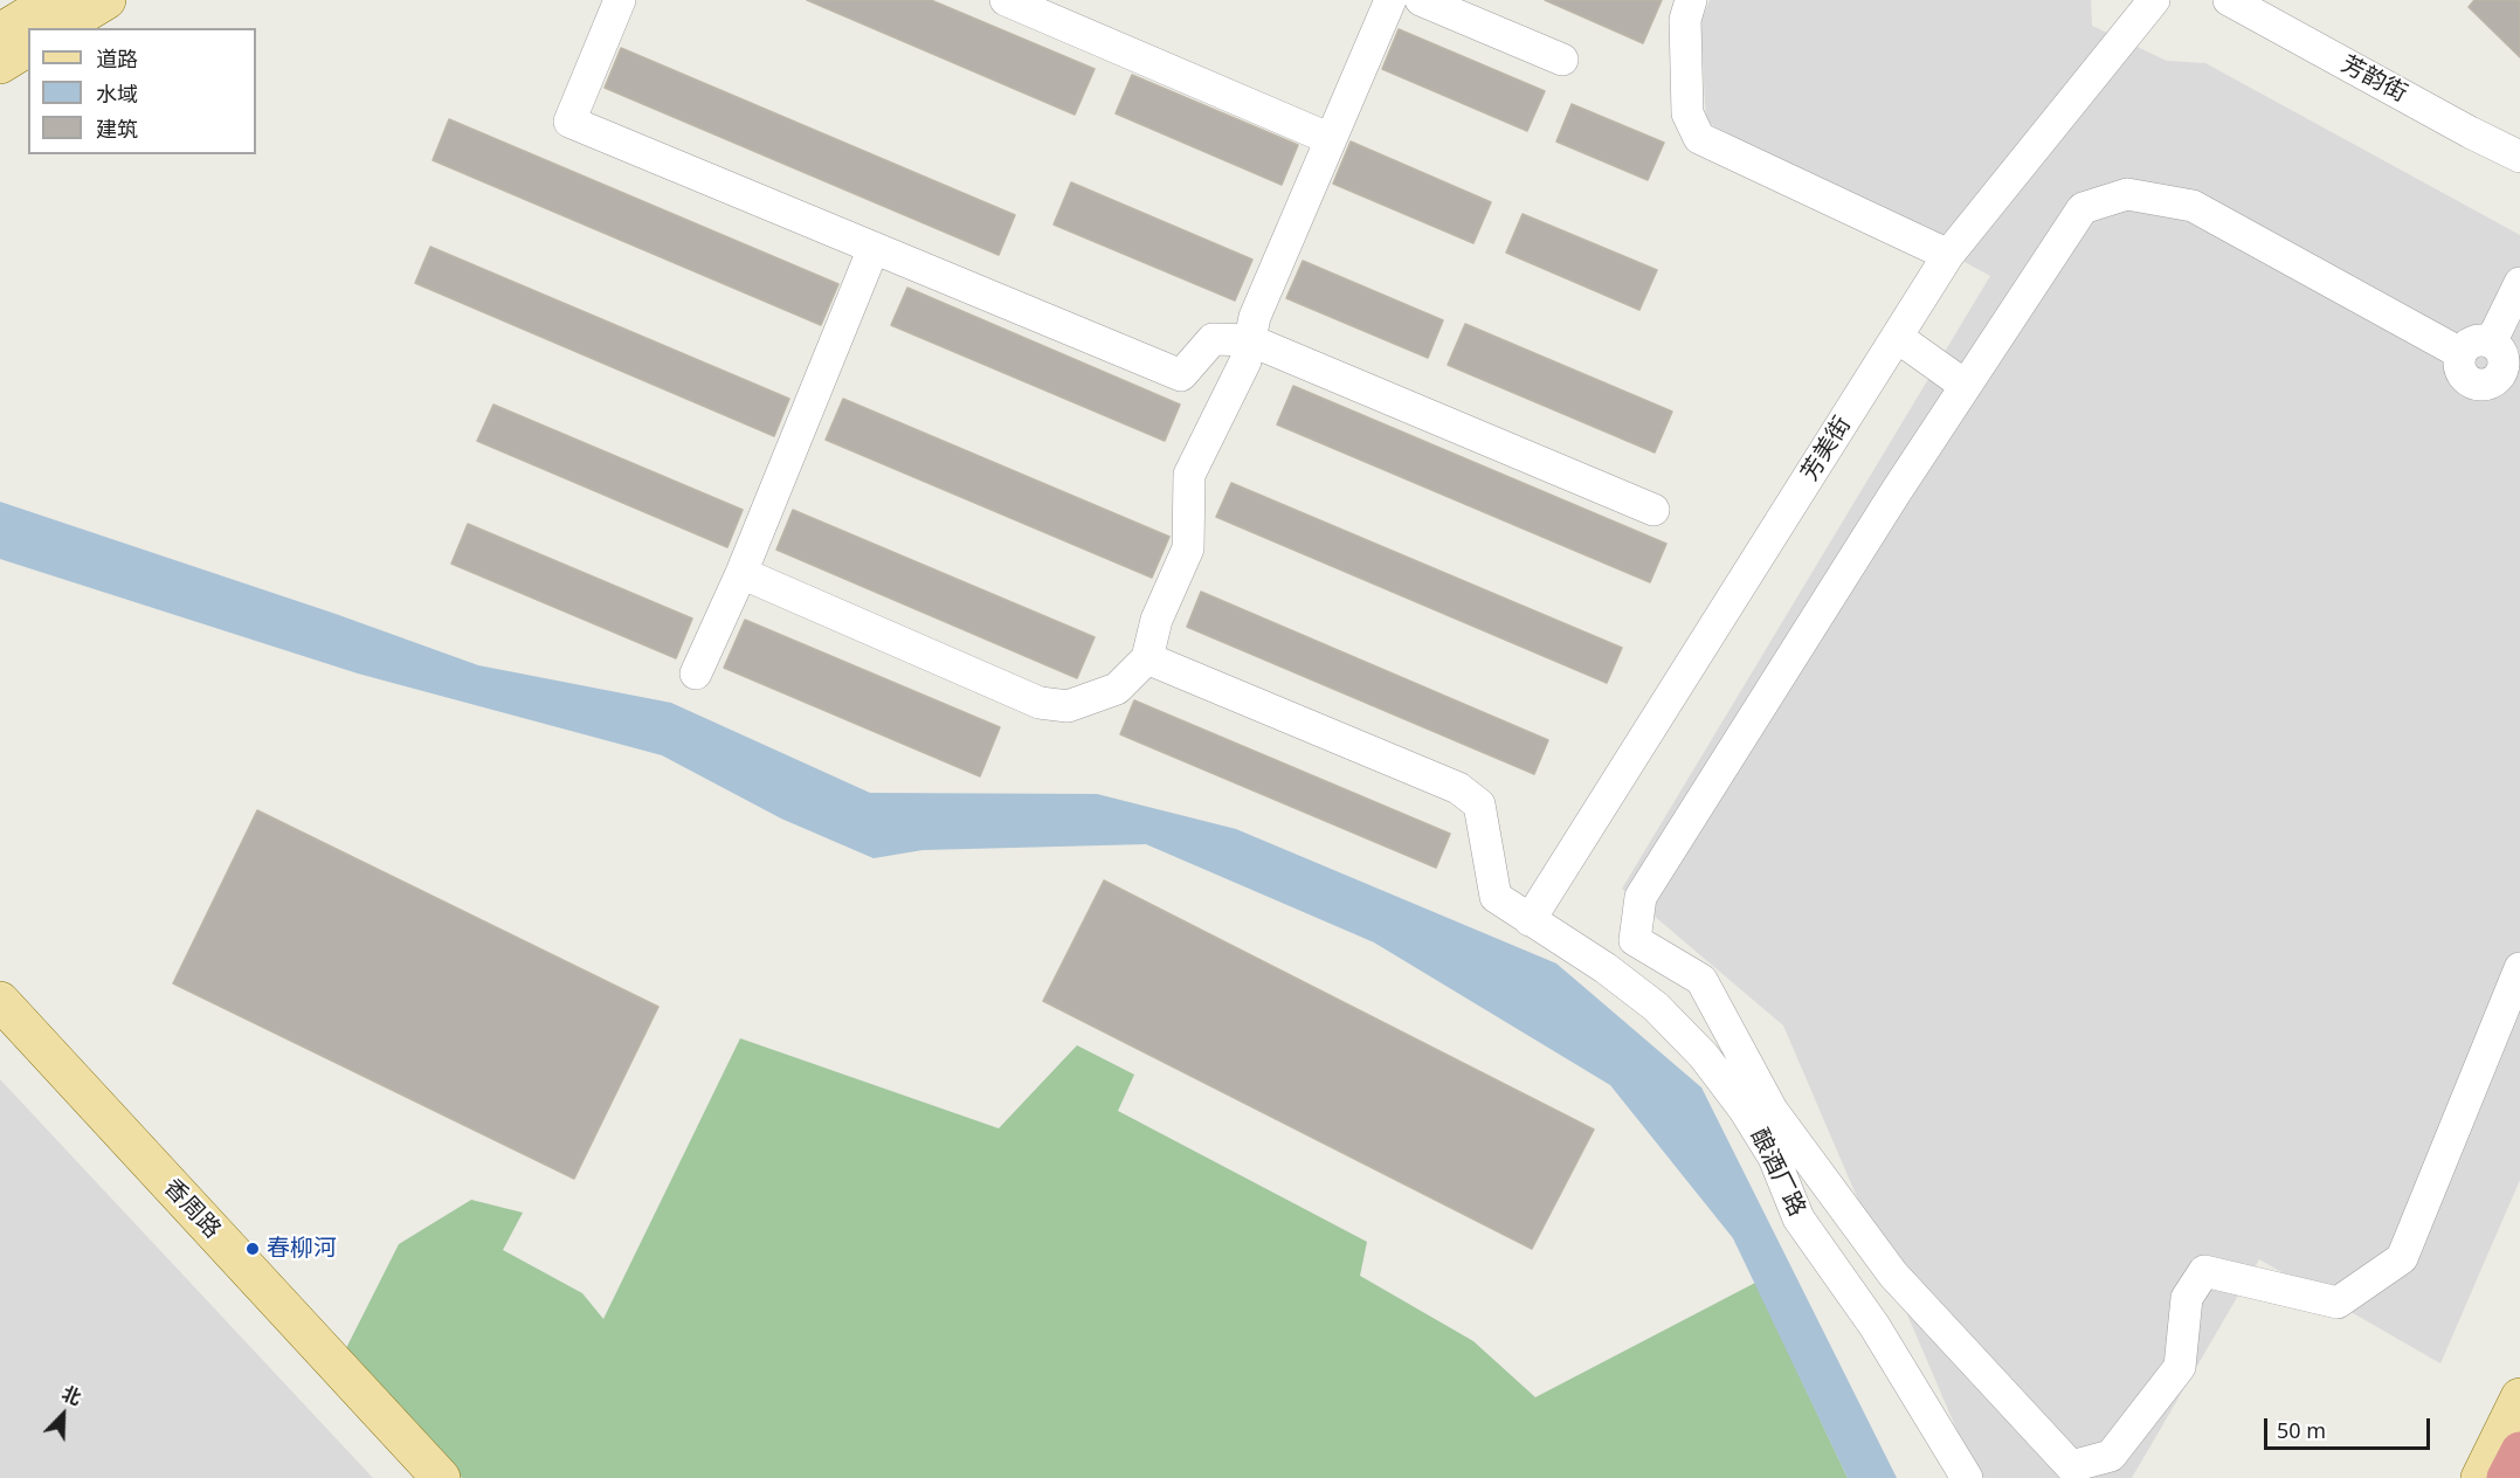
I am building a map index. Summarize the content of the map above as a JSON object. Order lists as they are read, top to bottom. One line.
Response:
{"streets":{"main road":["香周路"],"street":["芳韵街","芳美街","酿酒厂路"]},"crossings":[["芳美街","酿酒厂路"]],"places":["春柳河"],"legend":["道路","水域","建筑"],"scale_bar":"50 m","north":"top right"}
